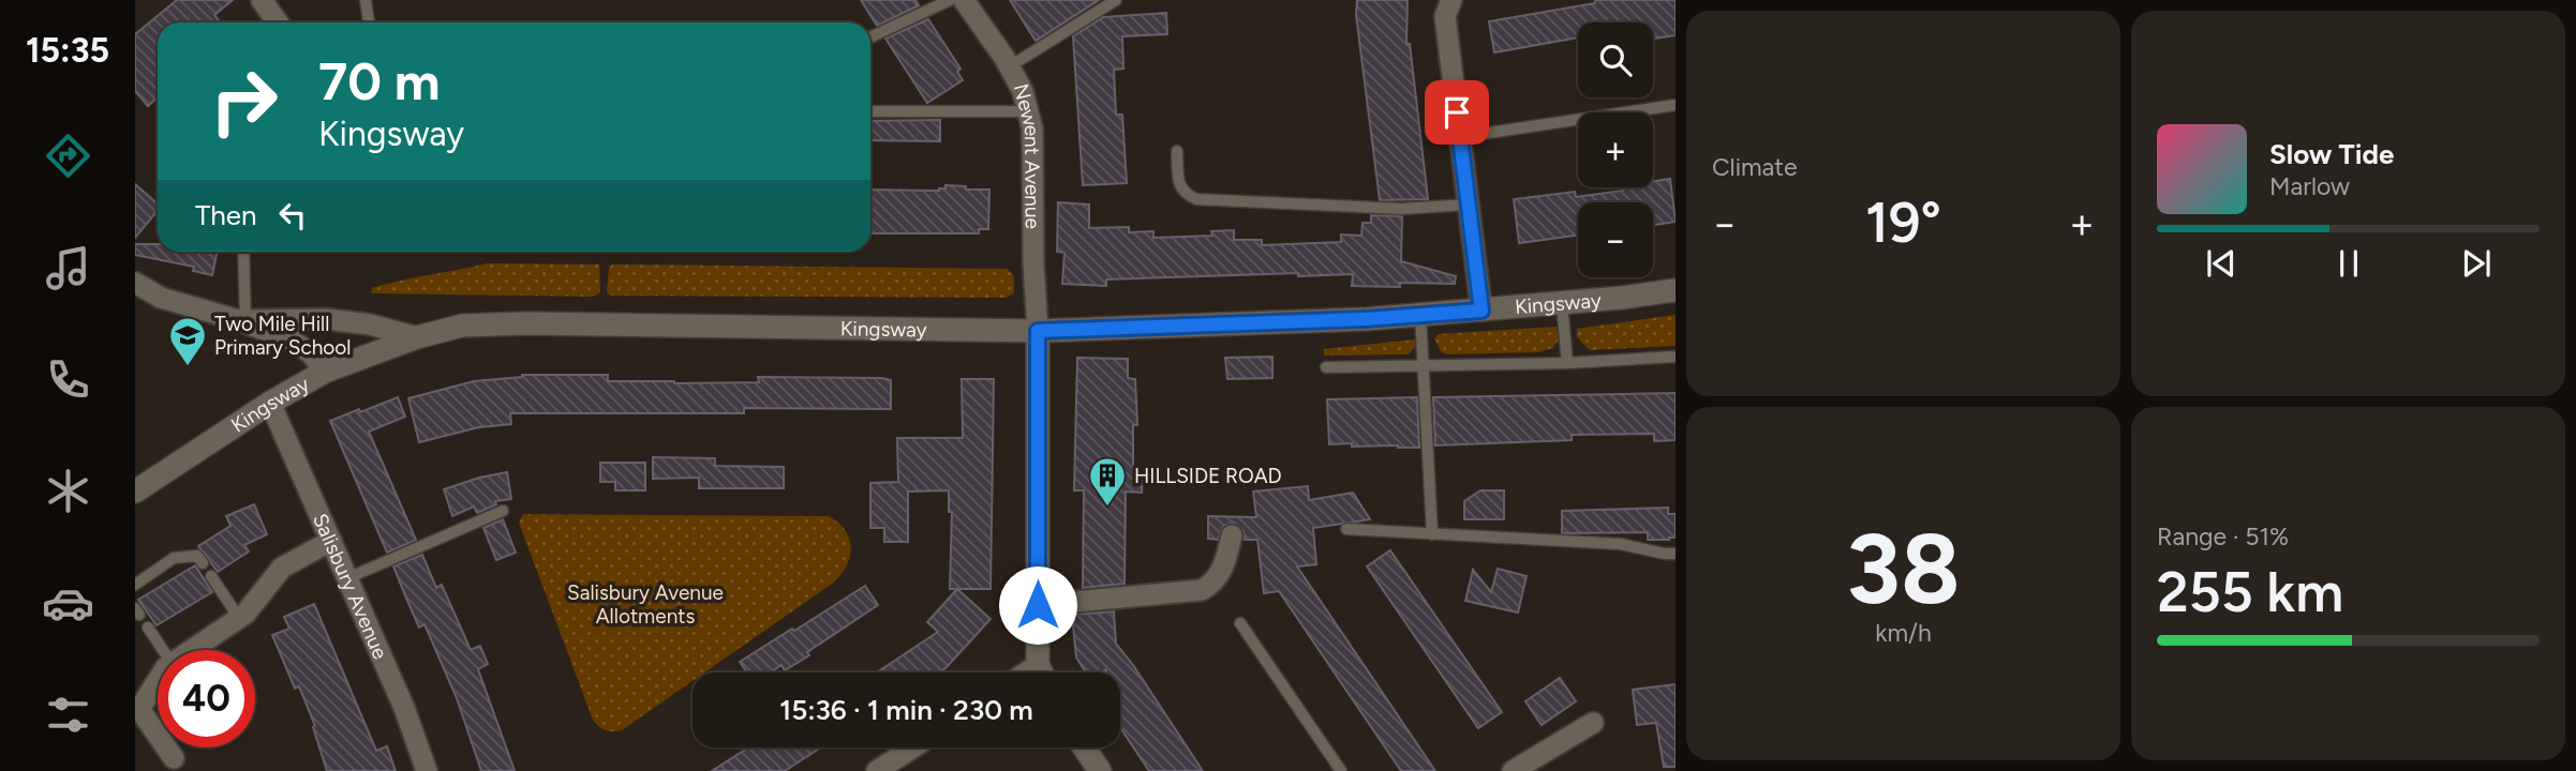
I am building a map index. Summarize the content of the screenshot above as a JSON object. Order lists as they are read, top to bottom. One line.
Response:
{"streets":{"street":["Newent Avenue","Kingsway","Salisbury Avenue"]},"crossings":[["Newent Avenue","Kingsway"],["Kingsway","Salisbury Avenue"]],"parks":["Salisbury Avenue Allotments"],"places":{"school or university":["Two Mile Hill Primary School"],"building":["HILLSIDE ROAD"]},"page":{"tabs":"15:35","tile":["Climate",["38","km/h"],["Range · 51%","255 km"]],"map_buttons":["+","−"],"turn":["70 m","Kingsway"],"song":["Slow Tide","Marlow"],"then":"Then","heat":["−","19°","+"],"limit":"40","trip":"15:36 · 1 min · 230 m"}}
